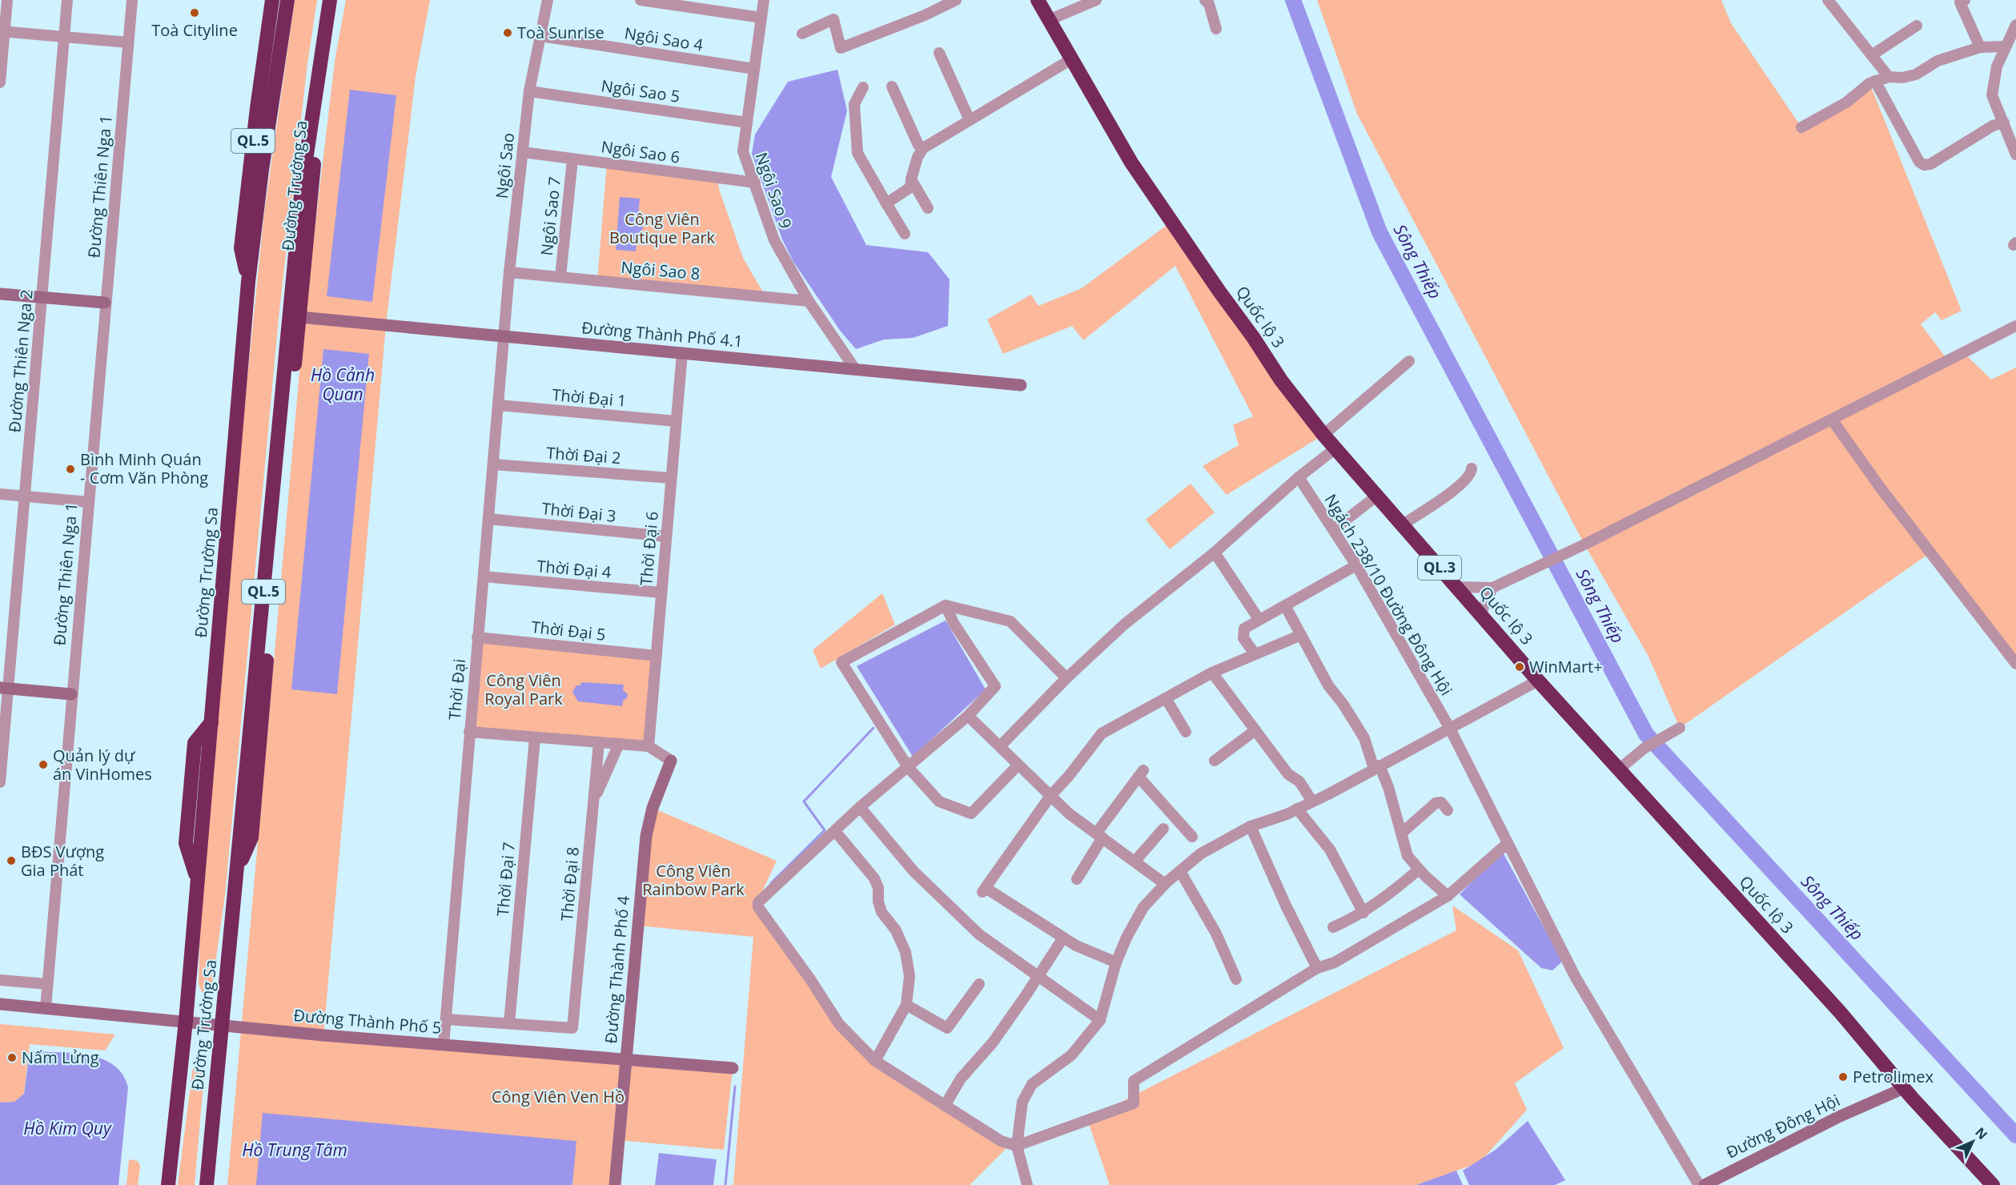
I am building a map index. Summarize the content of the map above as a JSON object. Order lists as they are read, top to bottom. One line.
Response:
{"streets":{"highway":["QL.5","Đường Trường Sa","Quốc lộ 3","QL.3"],"street":["Ngôi Sao 4","Ngôi Sao 5","Ngôi Sao 6","Ngôi Sao","Đường Thiên Nga 1","Ngôi Sao 9","Ngôi Sao 7","Ngôi Sao 8","Đường Thành Phố 4.1","Đường Thiên Nga 2","Thời Đại 1","Thời Đại 2","Thời Đại 3","Thời Đại 6","Thời Đại 4","Ngách 238/10 Đường Đông Hội","Thời Đại 5","Thời Đại","Thời Đại 7","Thời Đại 8","Đường Thành Phố 4","Đường Thành Phố 5","Đường Đông Hội"]},"crossings":[["Ngôi Sao 4","Ngôi Sao"],["Ngôi Sao 4","Ngôi Sao 9"],["Ngôi Sao 5","Ngôi Sao"],["Ngôi Sao 5","Ngôi Sao 9"],["Ngôi Sao 6","Ngôi Sao"],["Ngôi Sao 6","Ngôi Sao 9"],["Ngôi Sao 6","Ngôi Sao 7"],["Ngôi Sao","Ngôi Sao 8"],["Ngôi Sao","Đường Thành Phố 4.1"],["Ngôi Sao","Thời Đại"],["Đường Trường Sa","Đường Thành Phố 4.1"],["Đường Trường Sa","Đường Thành Phố 5"],["Đường Thiên Nga 1","Đường Thành Phố 5"],["Ngôi Sao 9","Ngôi Sao 8"],["Ngôi Sao 9","Đường Thành Phố 4.1"],["Ngôi Sao 7","Ngôi Sao 8"],["Quốc lộ 3","Đường Đông Hội"],["Đường Thành Phố 4.1","Thời Đại 6"],["Đường Thành Phố 4.1","Thời Đại"],["Thời Đại 1","Thời Đại 6"],["Thời Đại 1","Thời Đại"],["Thời Đại 2","Thời Đại 6"],["Thời Đại 2","Thời Đại"],["Thời Đại 3","Thời Đại 6"],["Thời Đại 3","Thời Đại"],["Thời Đại 6","Thời Đại 4"],["Thời Đại 6","Thời Đại 5"],["Thời Đại 4","Thời Đại"],["Thời Đại 5","Thời Đại"],["Thời Đại","Đường Thành Phố 5"],["Thời Đại 7","Thời Đại 8"],["Đường Thành Phố 4","Đường Thành Phố 5"]],"water":["Sông Thiếp","Hồ Cảnh Quan","Hồ Kim Quy","Hồ Trung Tâm"],"parks":["Công Viên Boutique Park","Công Viên Royal Park","Công Viên Rainbow Park","Công Viên Ven Hồ"],"places":["Toà Cityline","Toà Sunrise","Bình Minh Quán - Cơm Văn Phòng","WinMart+","Quản lý dự án VinHomes","BĐS Vượng Gia Phát","Nấm Lửng","Petrolimex"],"north":"top right"}
